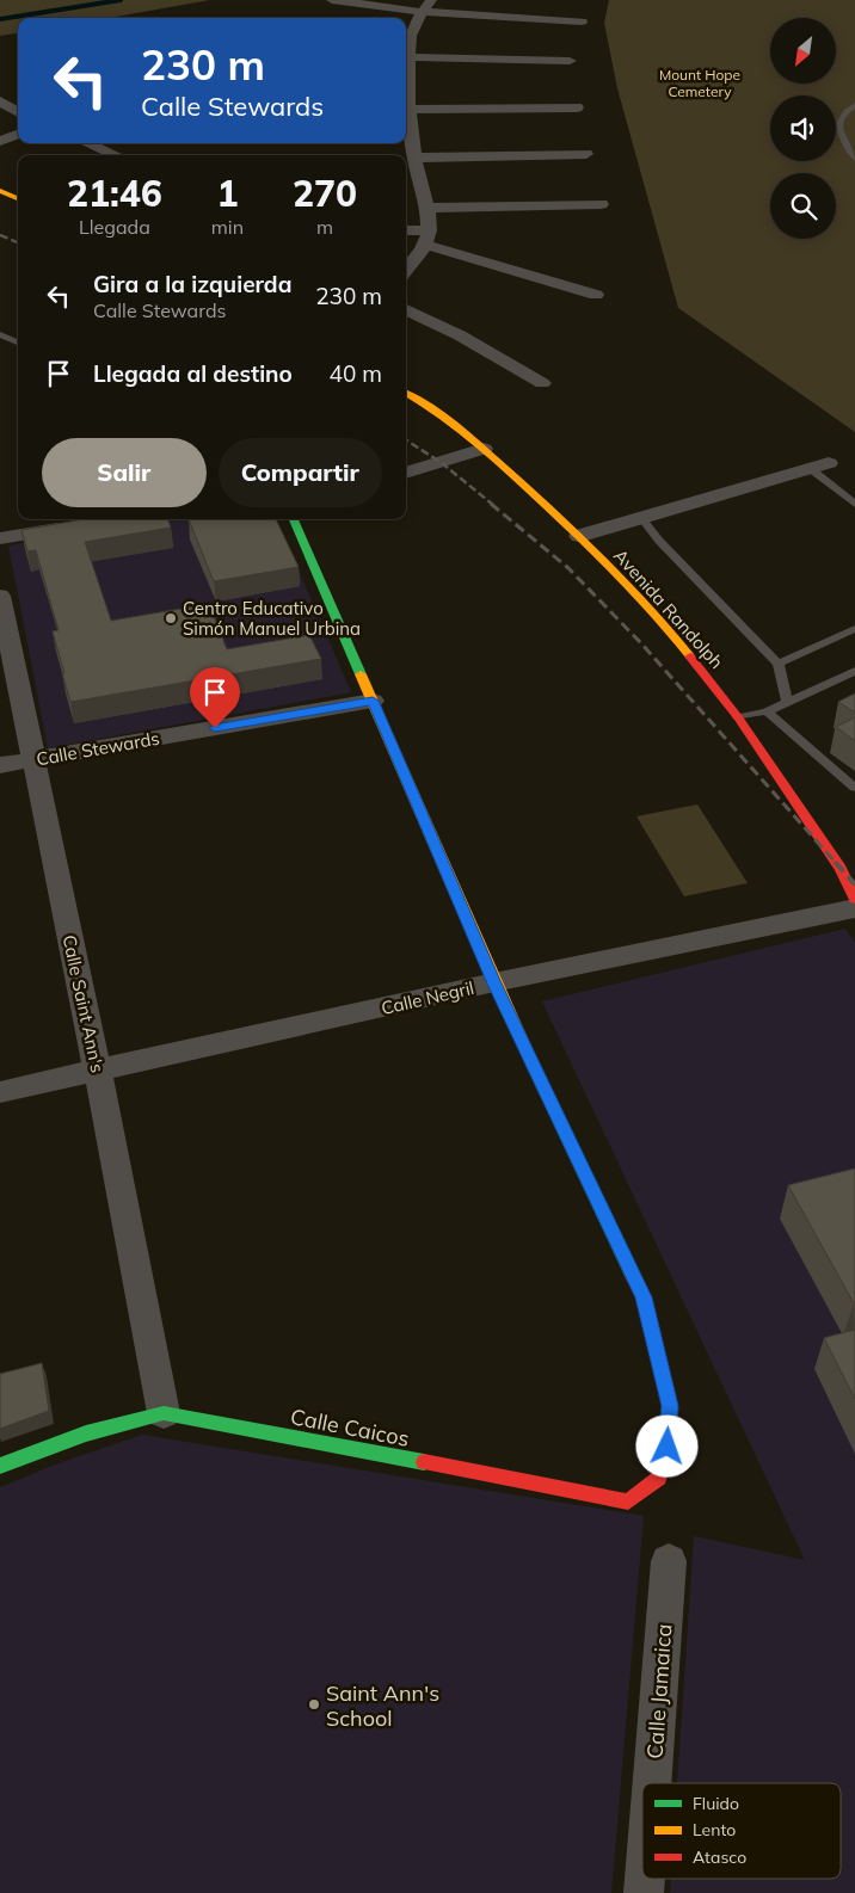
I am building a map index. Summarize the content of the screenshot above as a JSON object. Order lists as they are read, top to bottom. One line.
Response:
{"streets":{"street":["Avenida Randolph","Calle Stewards","Calle Negril","Calle Saint Ann's","Calle Caicos","Calle Jamaica"]},"crossings":[["Calle Stewards","Calle Saint Ann's"],["Calle Negril","Calle Saint Ann's"],["Calle Negril","Calle Caicos"],["Calle Saint Ann's","Calle Caicos"]],"parks":["Mount Hope Cemetery"],"places":["Centro Educativo Simón Manuel Urbina","Saint Ann's School"],"legend":["Fluido","Lento","Atasco"],"north":"bottom left","page":{"turn":["230 m","Calle Stewards"],"eta":["21:46","Llegada","1","min","270","m"],"list":[{"name":"Gira a la izquierda","note":"Calle Stewards","value":"230 m"},{"name":"Llegada al destino","value":"40 m"}],"buttons":["Salir","Compartir"]}}
